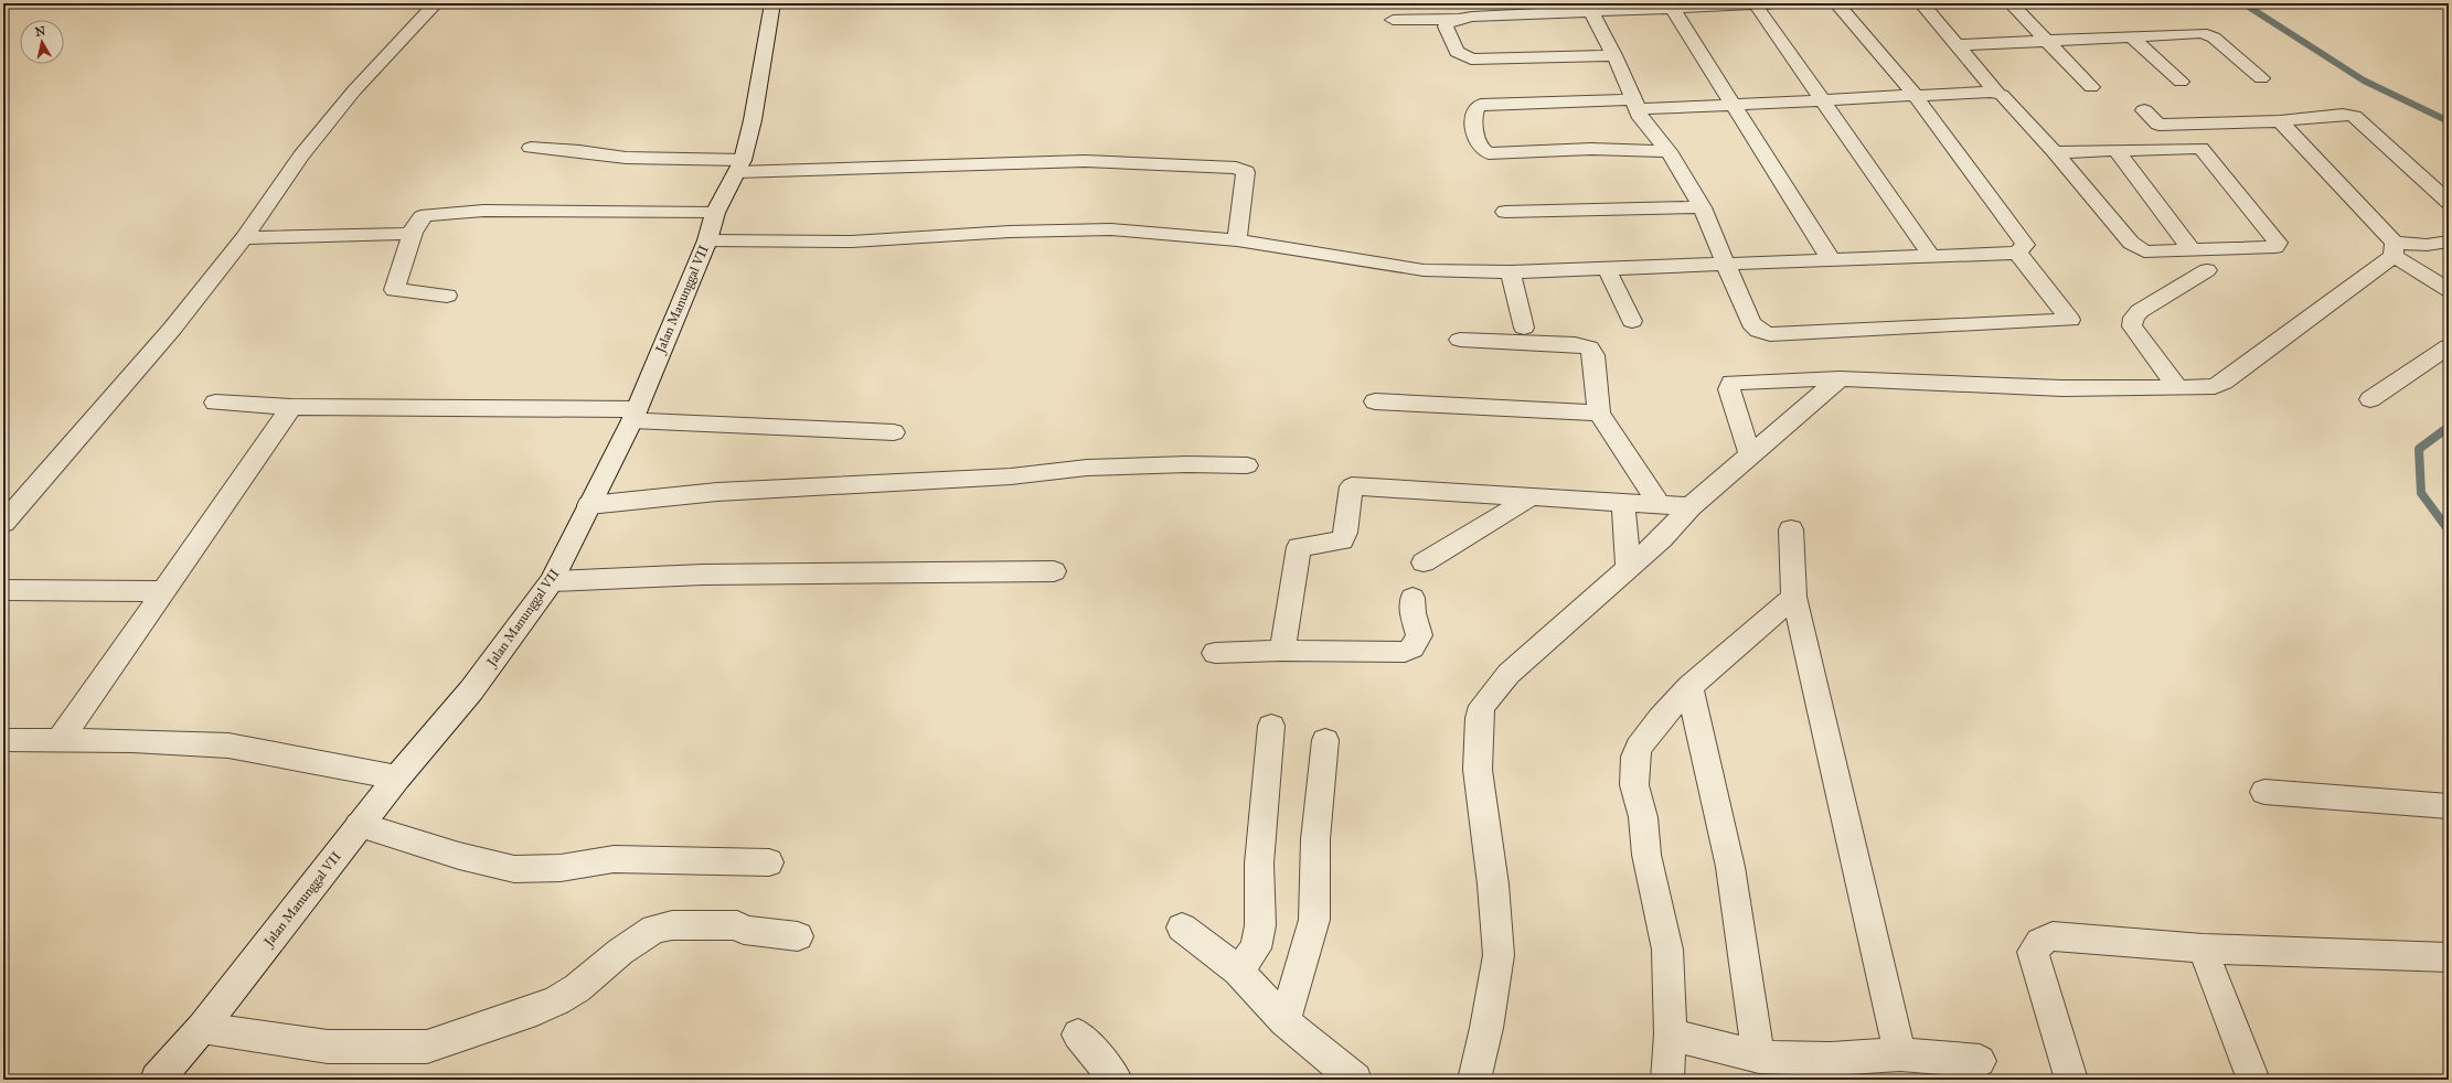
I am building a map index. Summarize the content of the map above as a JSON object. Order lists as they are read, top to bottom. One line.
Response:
{"streets":{"street":["Jalan Manunggal VII"]},"north":"top"}
